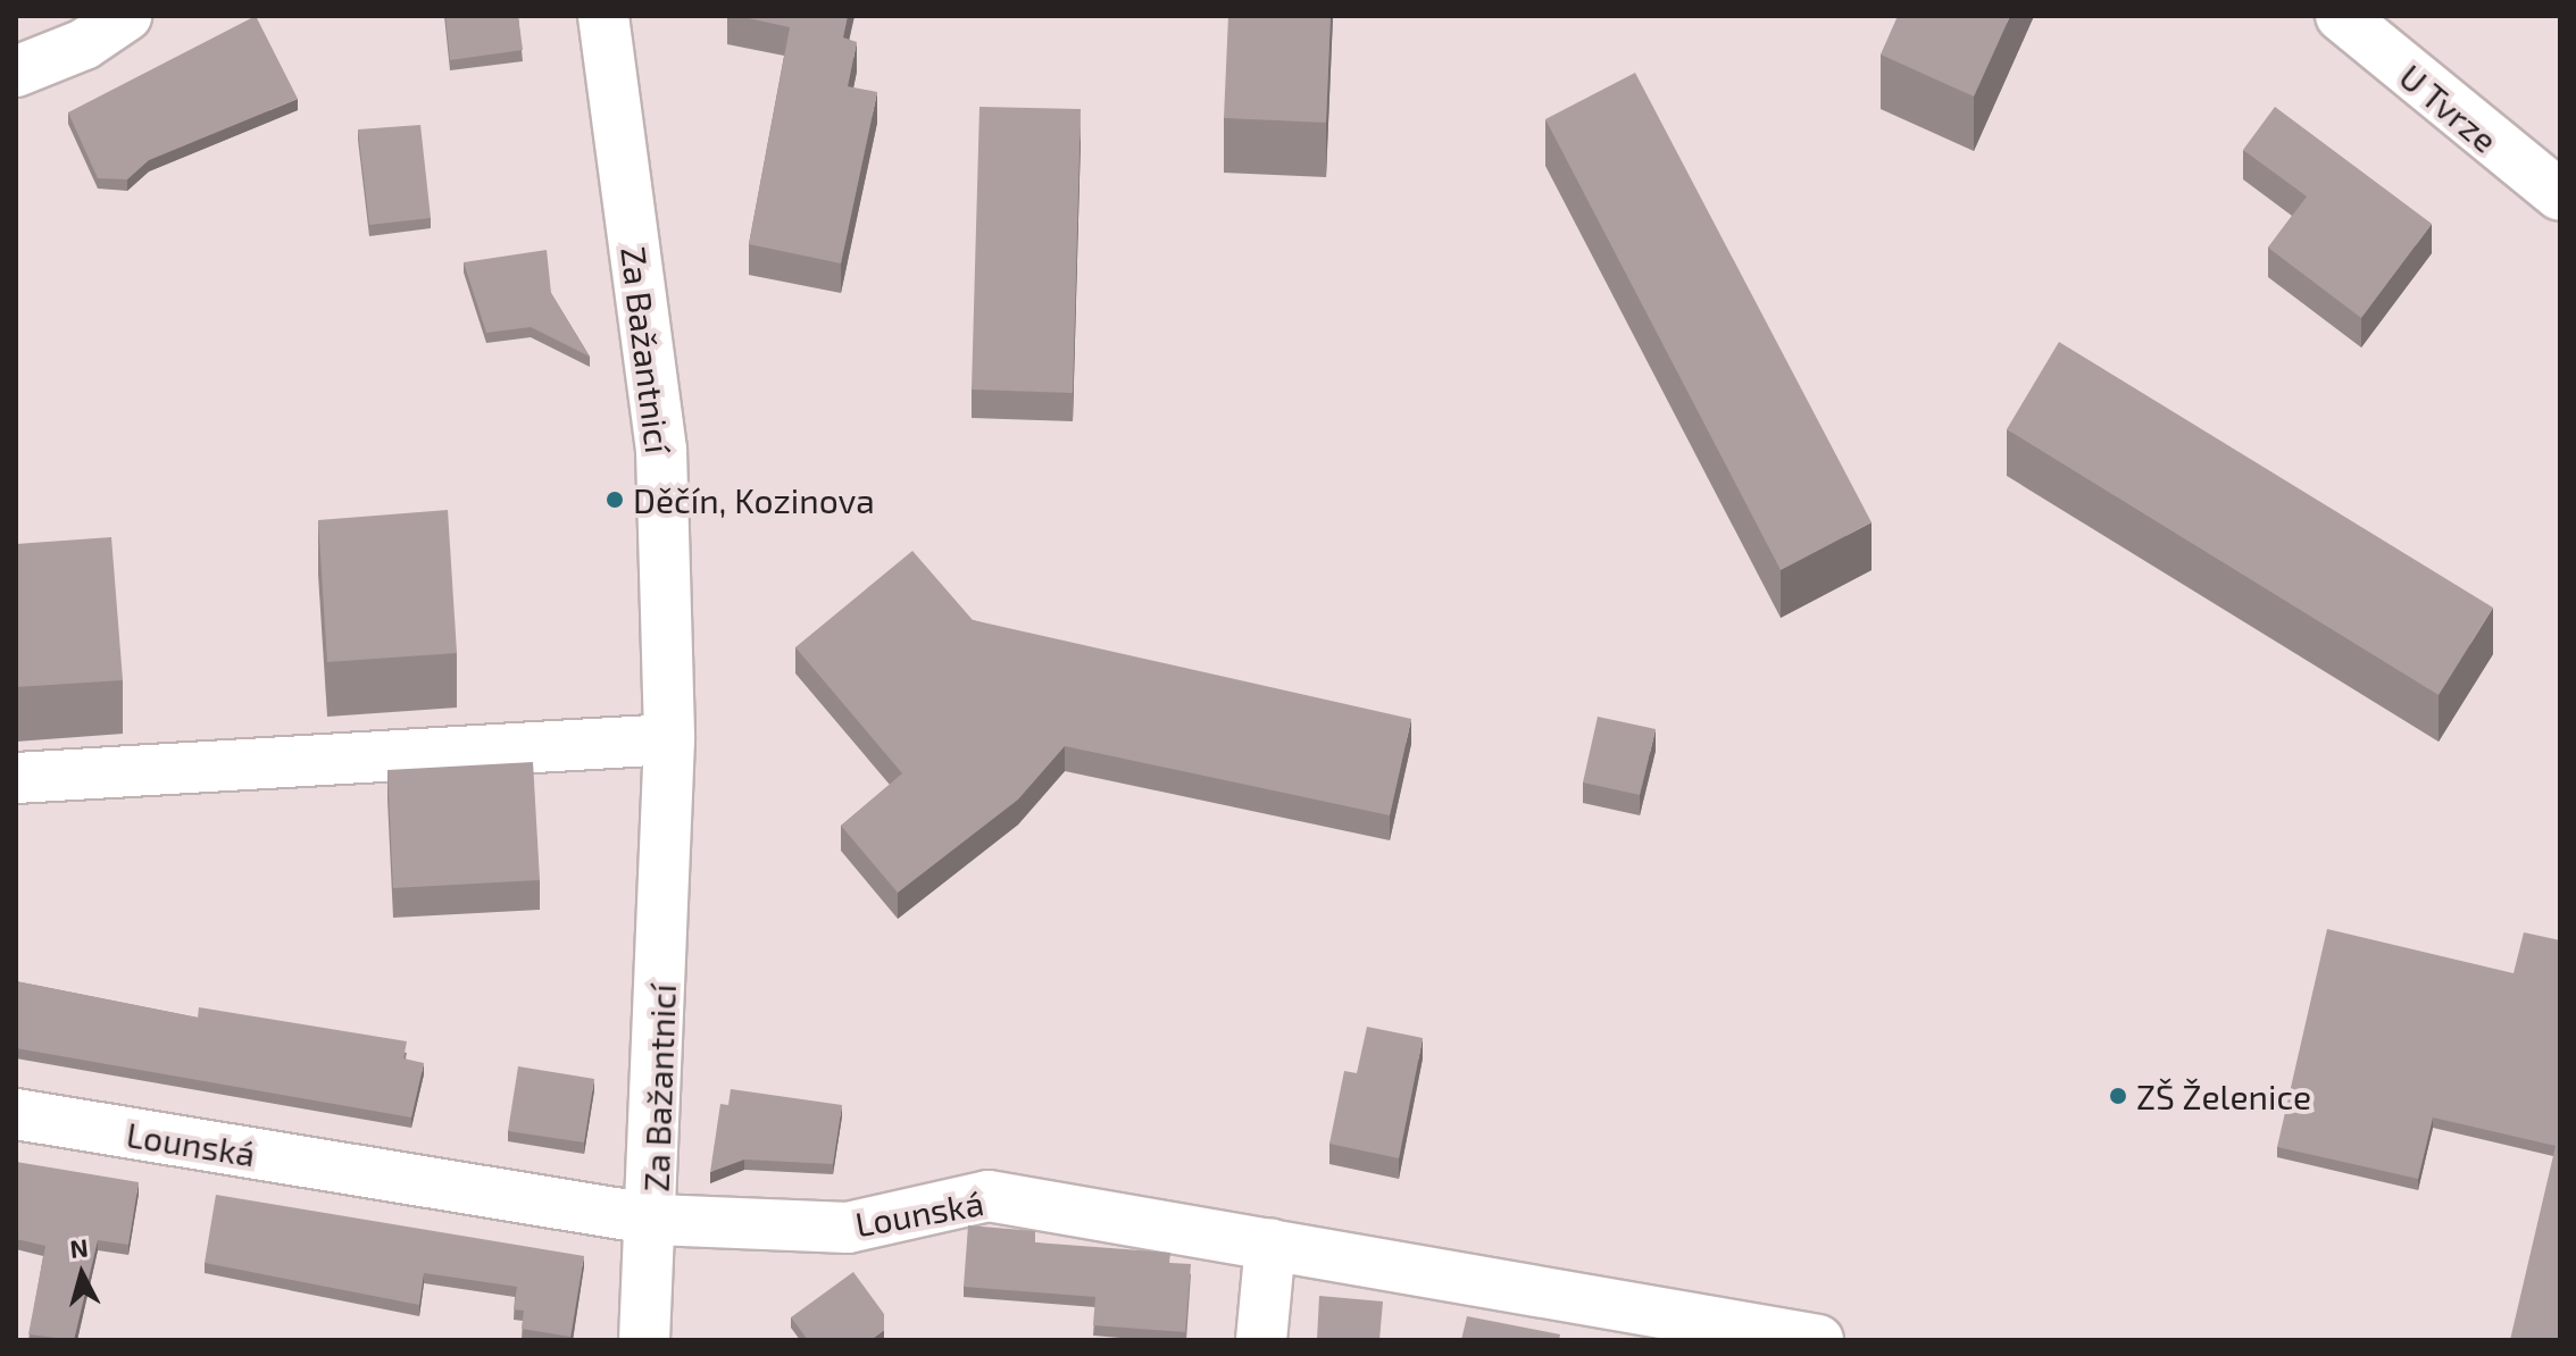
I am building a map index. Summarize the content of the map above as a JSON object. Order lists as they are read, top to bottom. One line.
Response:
{"streets":{"street":["U Tvrze","Za Bažantnicí","Lounská"]},"crossings":[["Za Bažantnicí","Lounská"]],"places":["Děčín, Kozinova","ZŠ Želenice"],"north":"top"}
